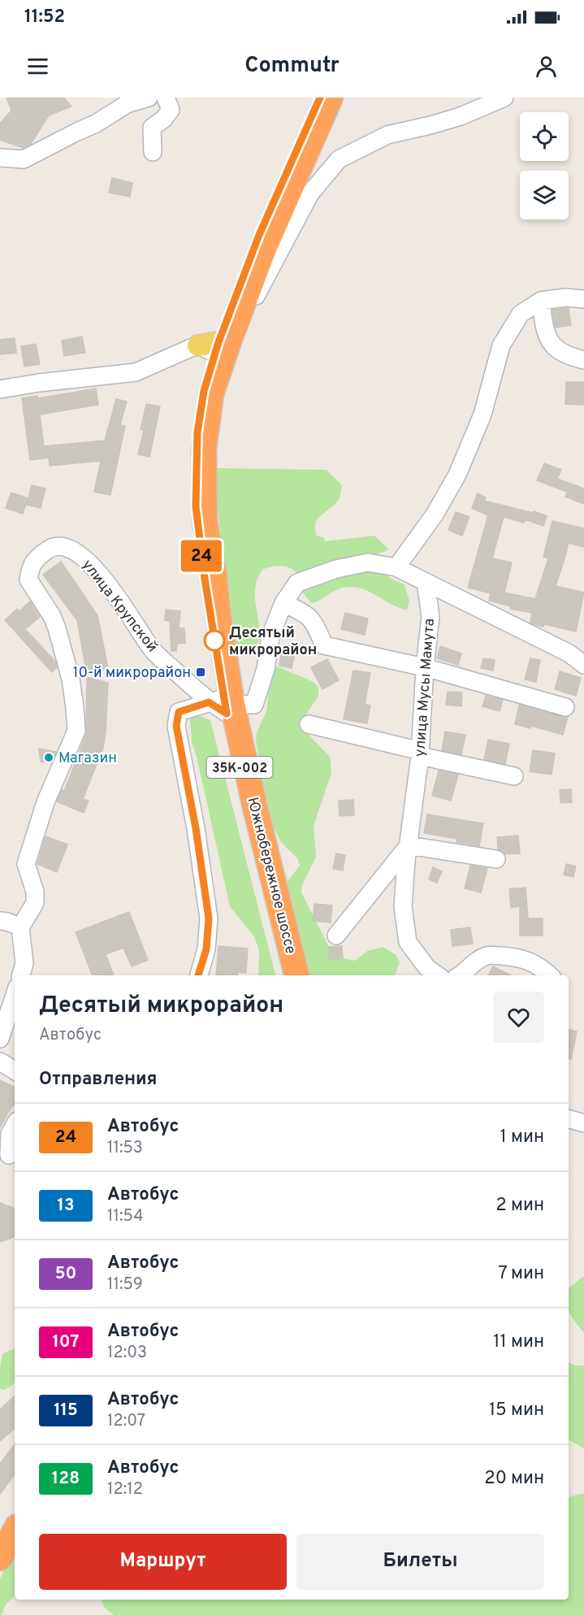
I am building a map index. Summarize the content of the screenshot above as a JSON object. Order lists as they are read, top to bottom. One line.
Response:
{"streets":{"highway":["35К-002","Южнобережное шоссе"],"street":["улица Крупской","улица Мусы Мамута"]},"crossings":[["улица Крупской","Южнобережное шоссе"]],"places":{"other":["Десятый микрорайон","Магазин"],"transit":["10-й микрорайон"]},"lines":["bus line 24"],"page":{"status":"11:52","header":"Commutr","on_map":"24","heading":[["Десятый микрорайон","Автобус"],"Отправления"],"list":[{"mark":"24","name":"Автобус","note":"11:53","value":"1 мин"},{"mark":"13","name":"Автобус","note":"11:54","value":"2 мин"},{"mark":"50","name":"Автобус","note":"11:59","value":"7 мин"},{"mark":"107","name":"Автобус","note":"12:03","value":"11 мин"},{"mark":"115","name":"Автобус","note":"12:07","value":"15 мин"},{"mark":"128","name":"Автобус","note":"12:12","value":"20 мин"}],"buttons":["Маршрут","Билеты"]}}
